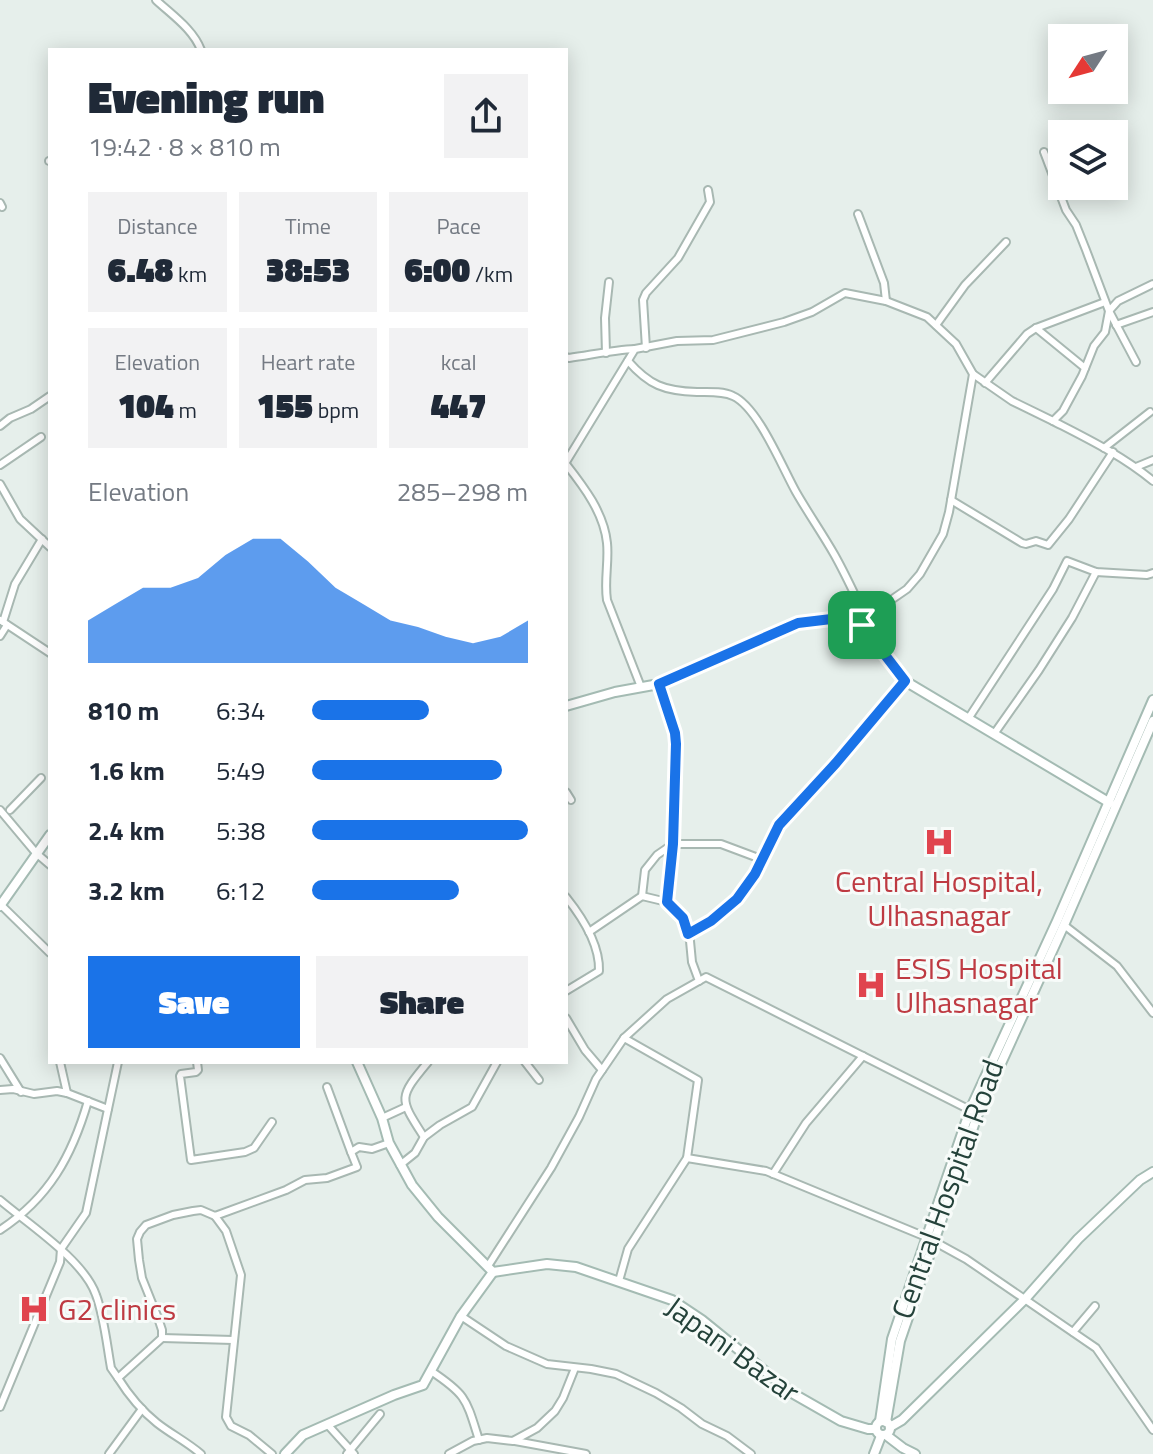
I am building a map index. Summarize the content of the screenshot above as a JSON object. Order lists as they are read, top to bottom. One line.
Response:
{"streets":{"street":["Central Hospital Road","Japani Bazar"]},"crossings":[["Central Hospital Road","Japani Bazar"]],"places":{"hospital":["Central Hospital, Ulhasnagar","ESIS Hospital Ulhasnagar","G2 clinics"]},"north":"bottom left","page":{"heading":["Evening run","19:42 · 8 × 810 m"],"stats":[["Distance","6.48 km"],["Time","38:53"],["Pace","6:00 /km"],["Elevation","104 m"],["Heart rate","155 bpm"],["kcal","447"]],"chart":["Elevation","285–298 m"],"list":[{"name":"810 m","note":"6:34"},{"name":"1.6 km","note":"5:49"},{"name":"2.4 km","note":"5:38"},{"name":"3.2 km","note":"6:12"}],"buttons":["Save","Share"]}}
